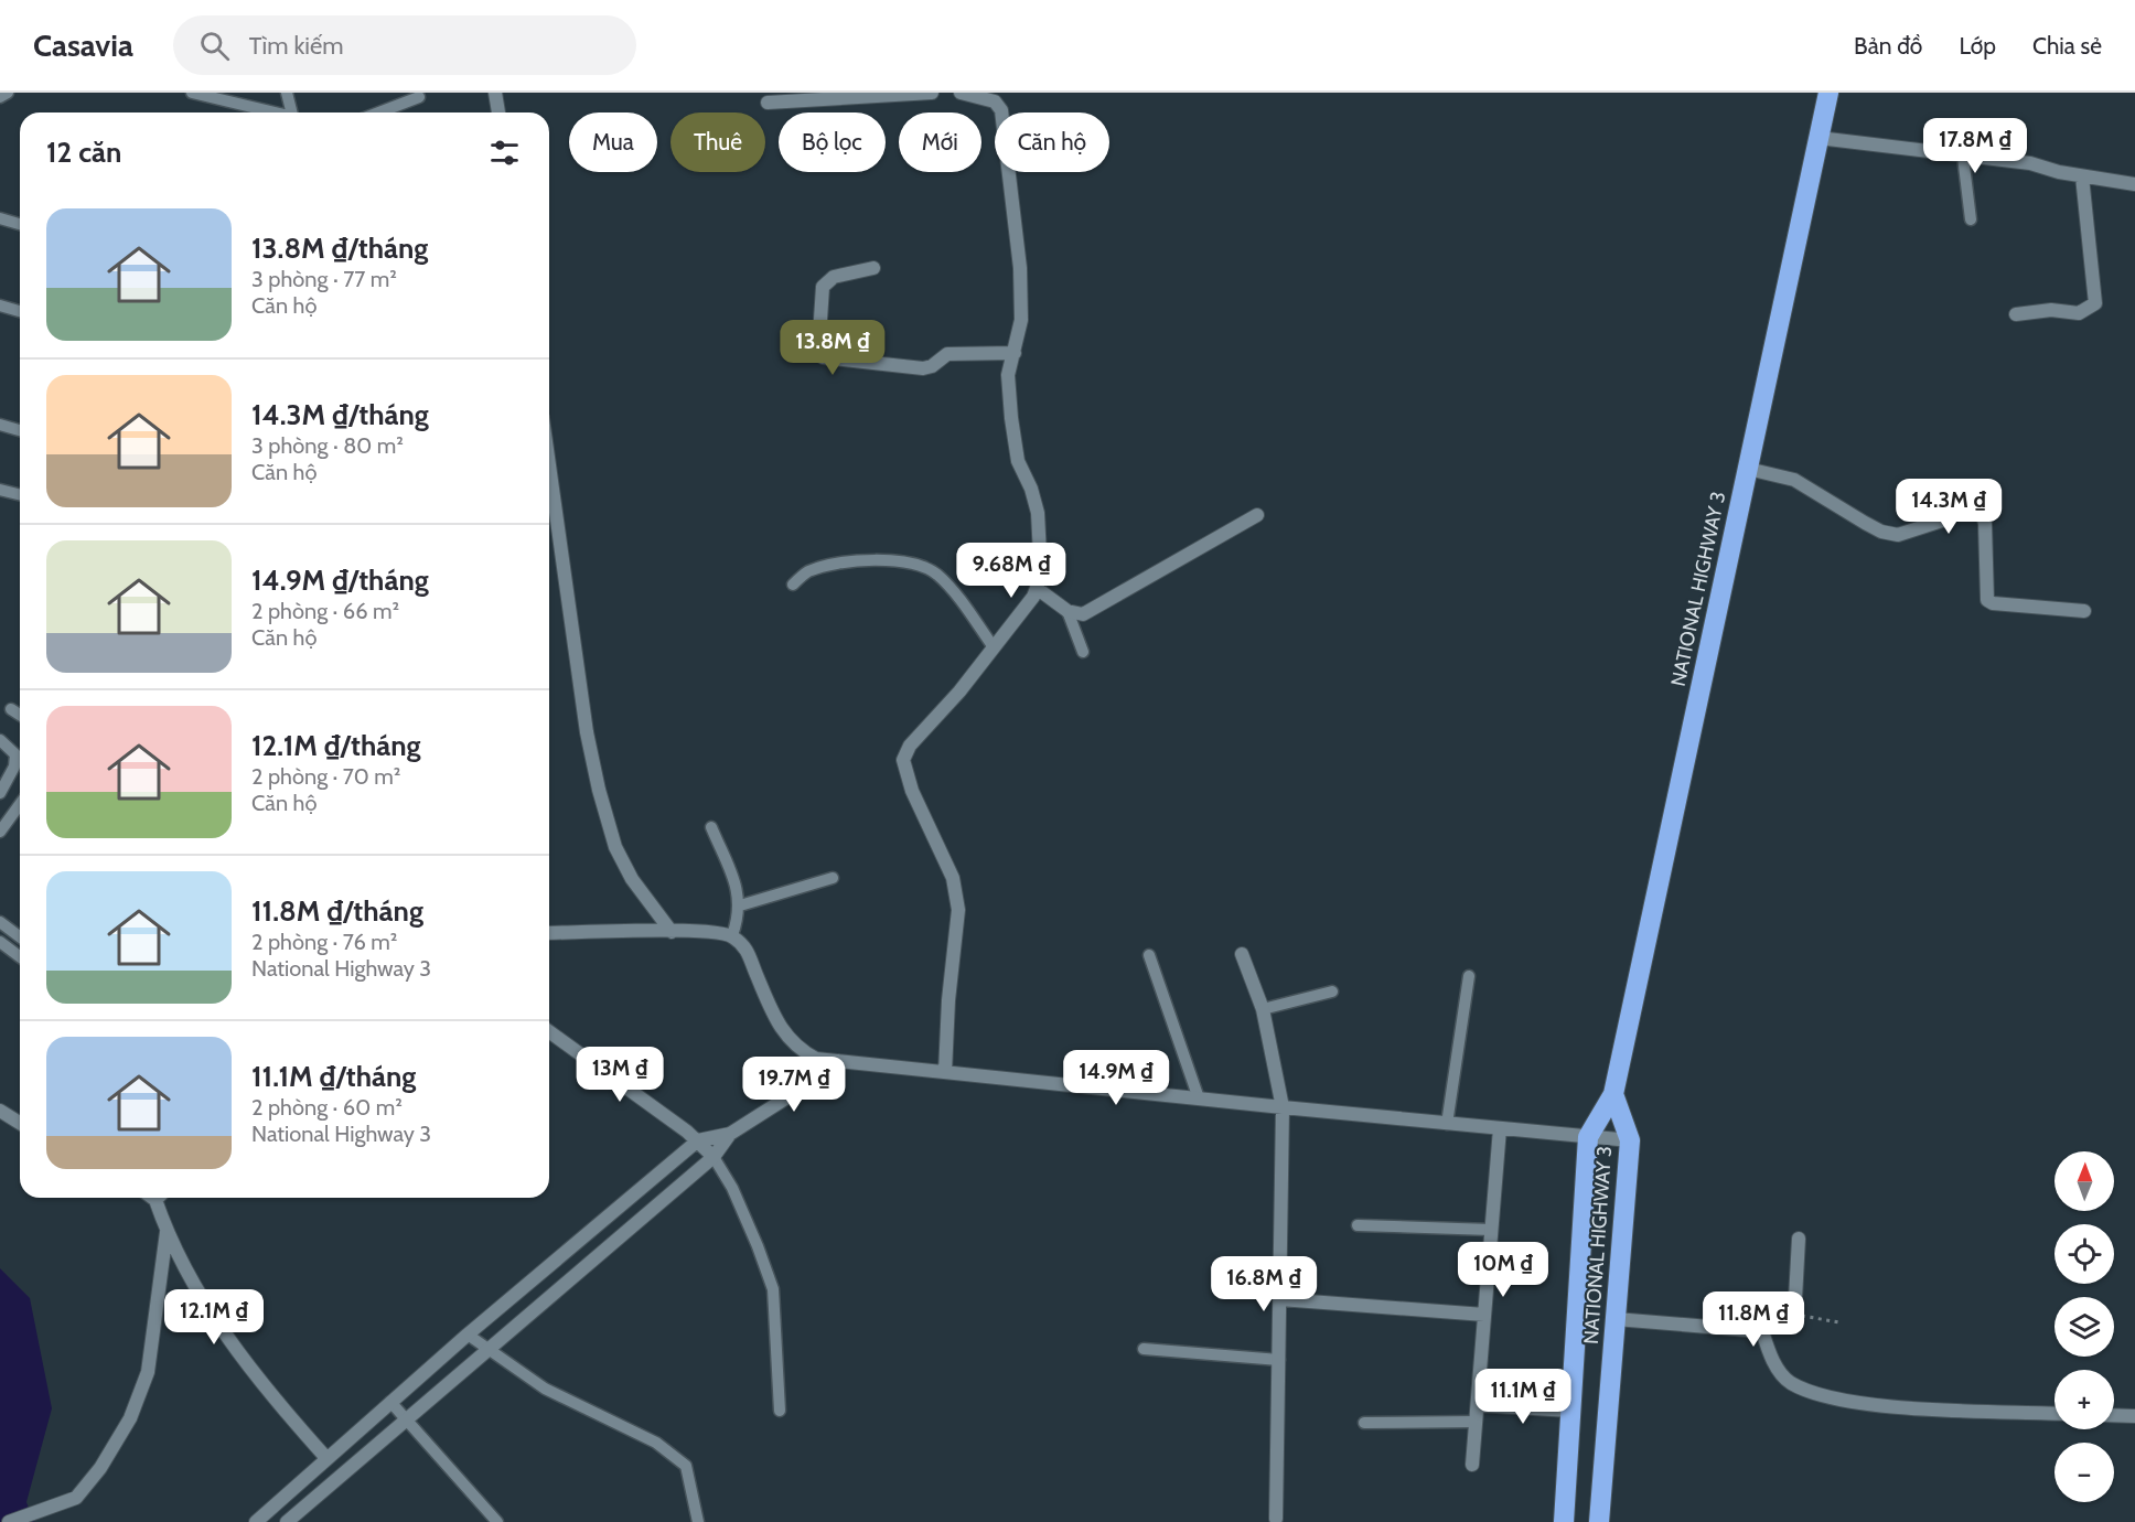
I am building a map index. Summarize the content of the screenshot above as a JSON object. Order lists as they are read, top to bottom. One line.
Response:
{"streets":{"highway":["NATIONAL HIGHWAY 3"]},"north":"top","page":{"header":"Casavia","search":"Tìm kiếm","nav":["Bản đồ","Lớp","Chia sẻ"],"chip":["Mua","Thuê","Bộ lọc","Mới","Căn hộ"],"heading":"12 căn","price":["17.8M ₫","13.8M ₫","14.3M ₫","9.68M ₫","13M ₫","14.9M ₫","19.7M ₫","10M ₫","16.8M ₫","12.1M ₫","11.8M ₫","11.1M ₫"],"list":[{"name":"13.8M ₫/tháng","note":"3 phòng · 77 m² · Căn hộ"},{"name":"14.3M ₫/tháng","note":"3 phòng · 80 m² · Căn hộ"},{"name":"14.9M ₫/tháng","note":"2 phòng · 66 m² · Căn hộ"},{"name":"12.1M ₫/tháng","note":"2 phòng · 70 m² · Căn hộ"},{"name":"11.8M ₫/tháng","note":"2 phòng · 76 m² · National Highway 3"},{"name":"11.1M ₫/tháng","note":"2 phòng · 60 m² · National Highway 3"}],"map_buttons":["+","−"]}}
